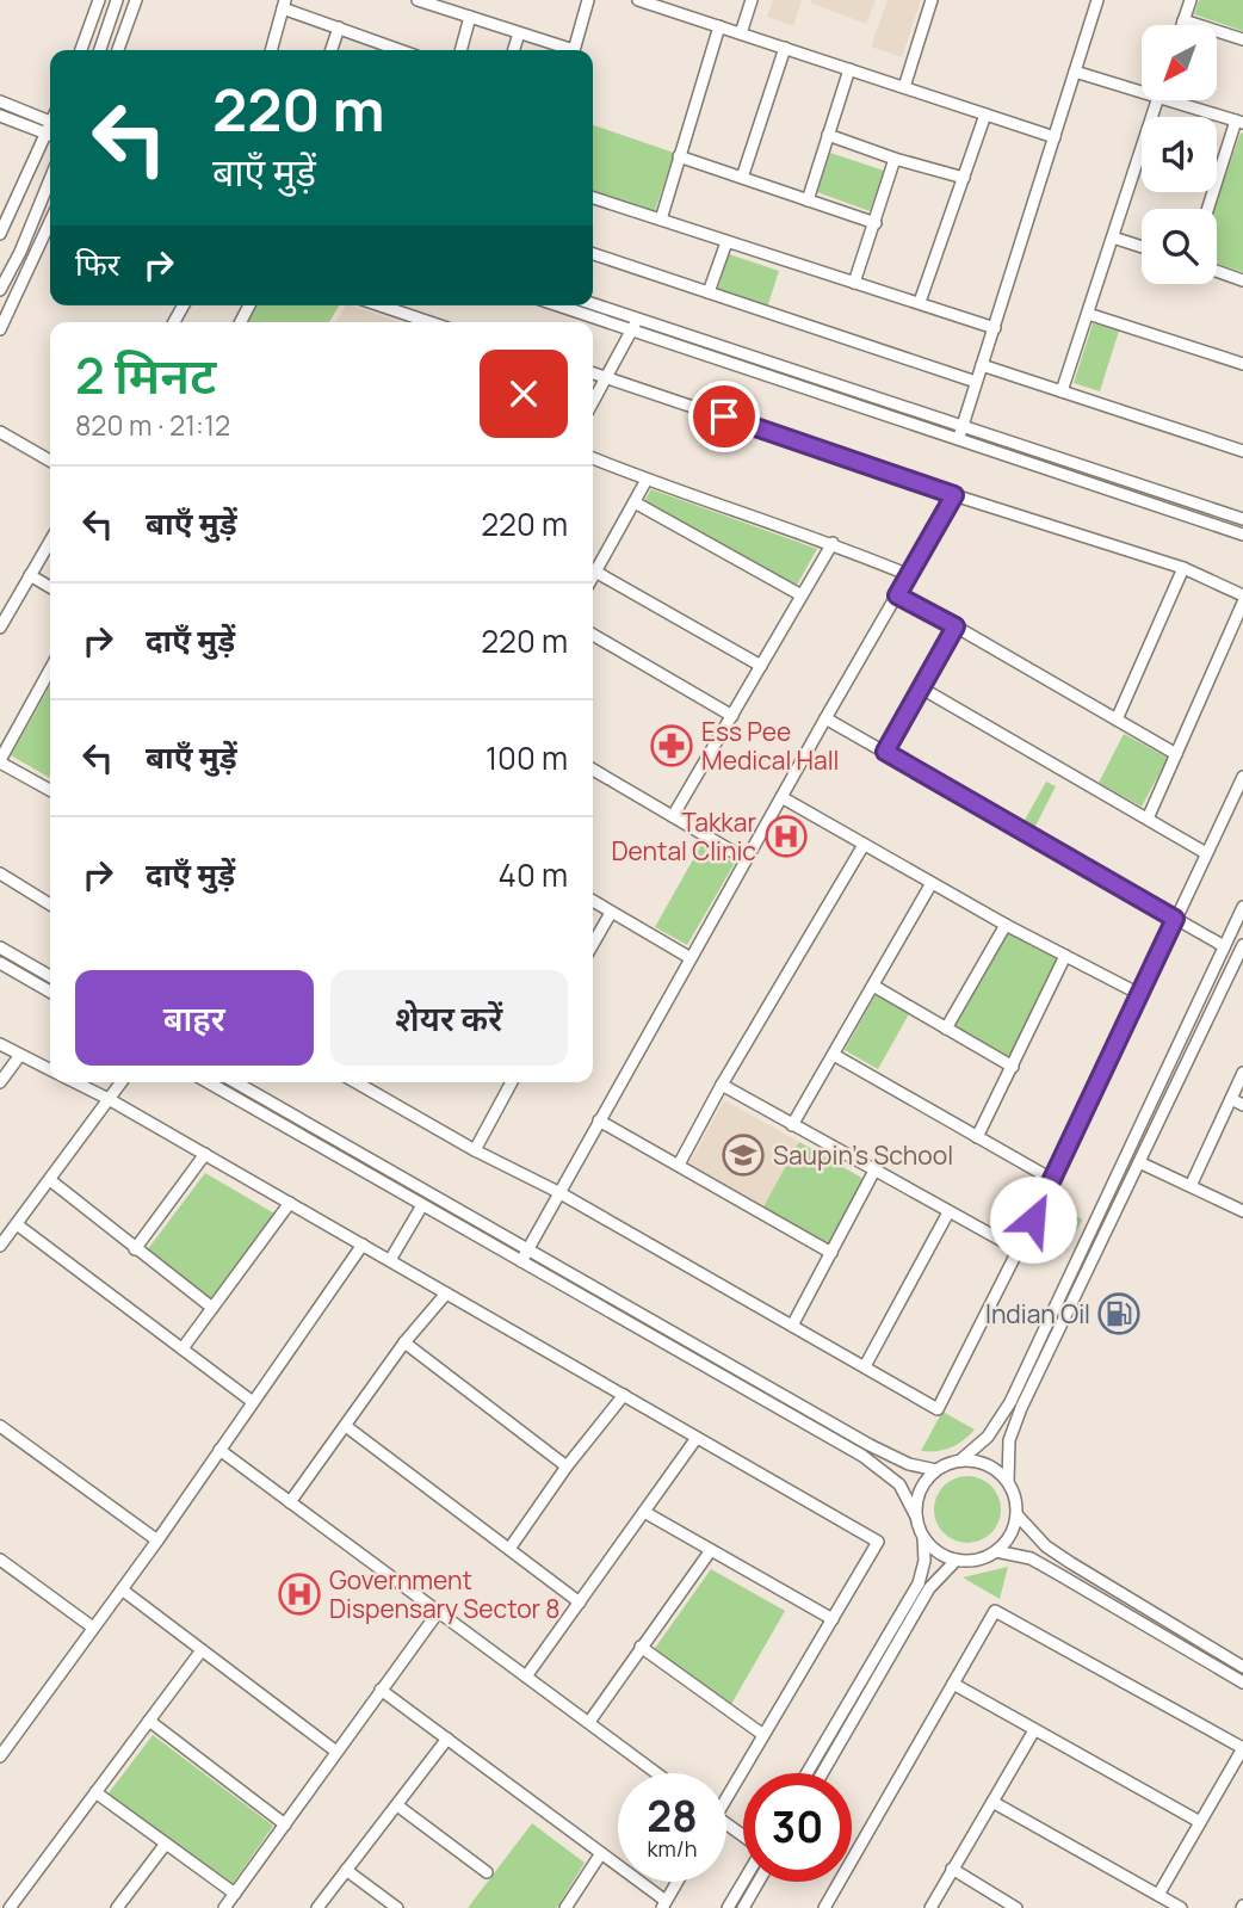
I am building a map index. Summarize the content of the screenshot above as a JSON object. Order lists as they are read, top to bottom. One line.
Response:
{"places":{"pharmacy":["Ess Pee Medical Hall"],"hospital":["Takkar Dental Clinic","Government Dispensary Sector 8"],"school or university":["Saupin's School"],"fuel station":["Indian Oil"]},"north":"bottom left","page":{"turn":["220 m","बाएँ मुड़ें"],"then":"फिर","heading":["2 मिनट","820 m · 21:12"],"list":[{"name":"बाएँ मुड़ें","value":"220 m"},{"name":"दाएँ मुड़ें","value":"220 m"},{"name":"बाएँ मुड़ें","value":"100 m"},{"name":"दाएँ मुड़ें","value":"40 m"}],"buttons":["बाहर","शेयर करें"],"speed":"28 km/h","limit":"30"}}
